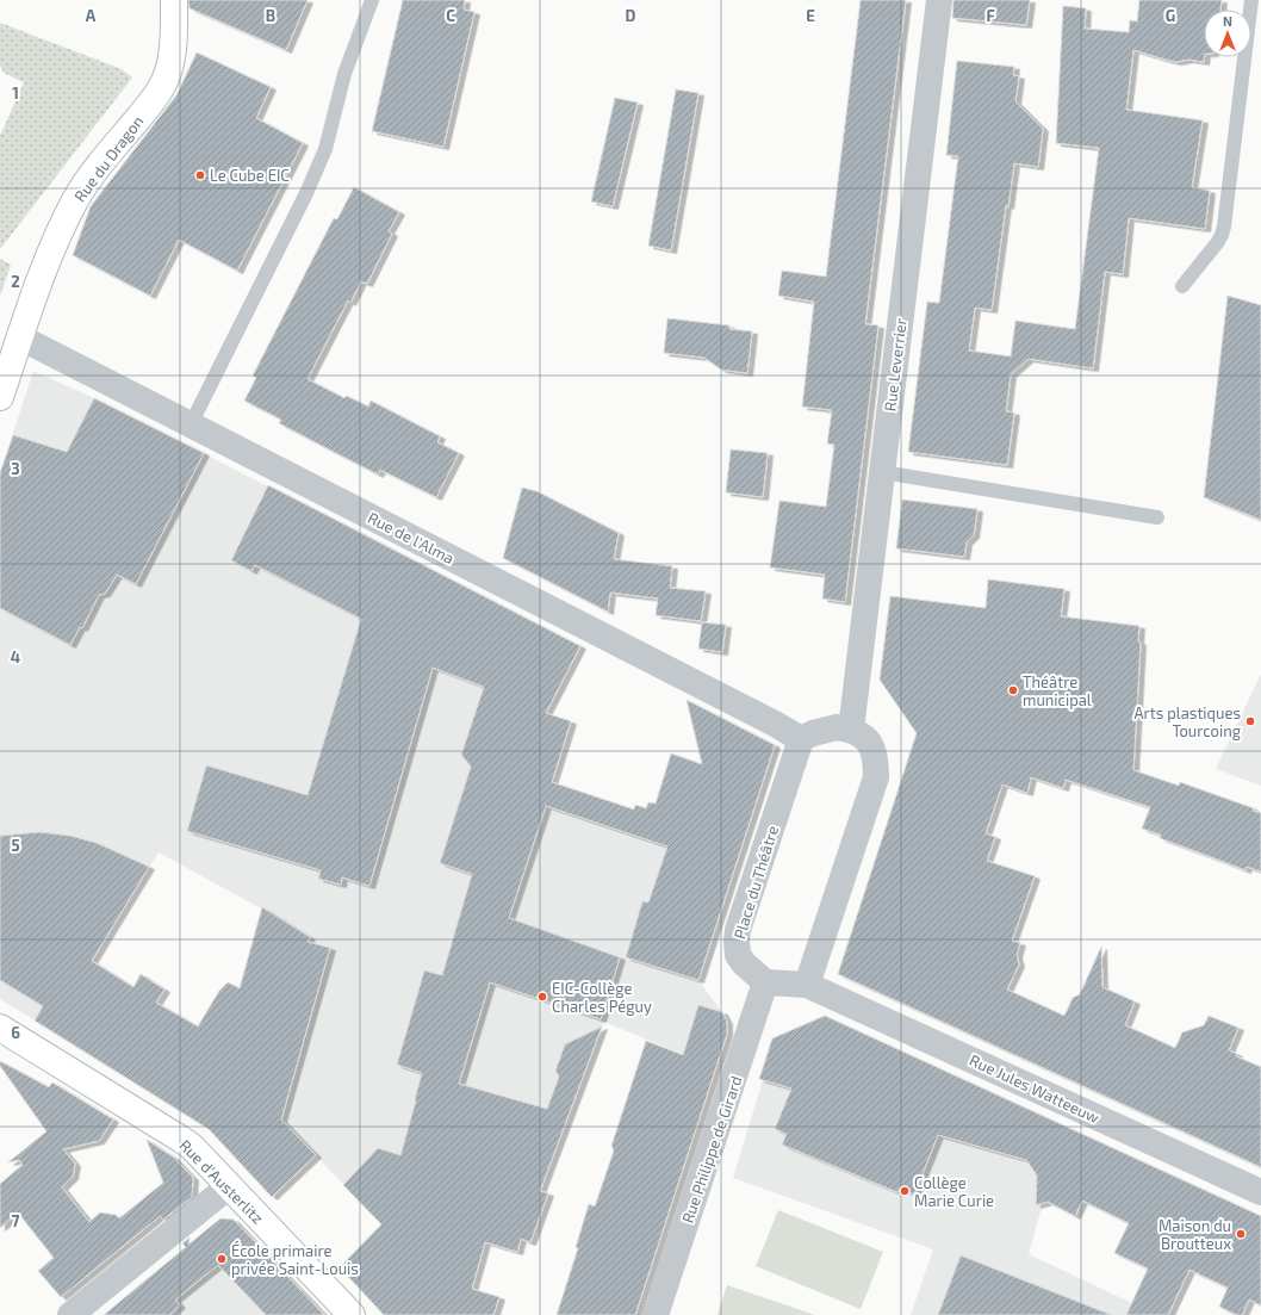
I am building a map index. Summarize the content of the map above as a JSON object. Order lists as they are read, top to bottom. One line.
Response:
{"streets":{"street":["Rue du Dragon","Rue Leverrier","Rue de l'Alma","Place du Théâtre","Rue Jules Watteeuw","Rue Philippe de Girard","Rue d'Austerlitz"]},"crossings":[["Rue du Dragon","Rue de l'Alma"],["Rue de l'Alma","Place du Théâtre"],["Place du Théâtre","Rue Philippe de Girard"]],"places":["Le Cube EIC","Théâtre municipal","Arts plastiques Tourcoing","EIC-Collège Charles Péguy","Collège Marie Curie","Maison du Broutteux","École primaire privée Saint-Louis"],"north":"top","grid":{"columns":["A","B","C","D","E","F","G"],"rows":["1","2","3","4","5","6","7"]}}
